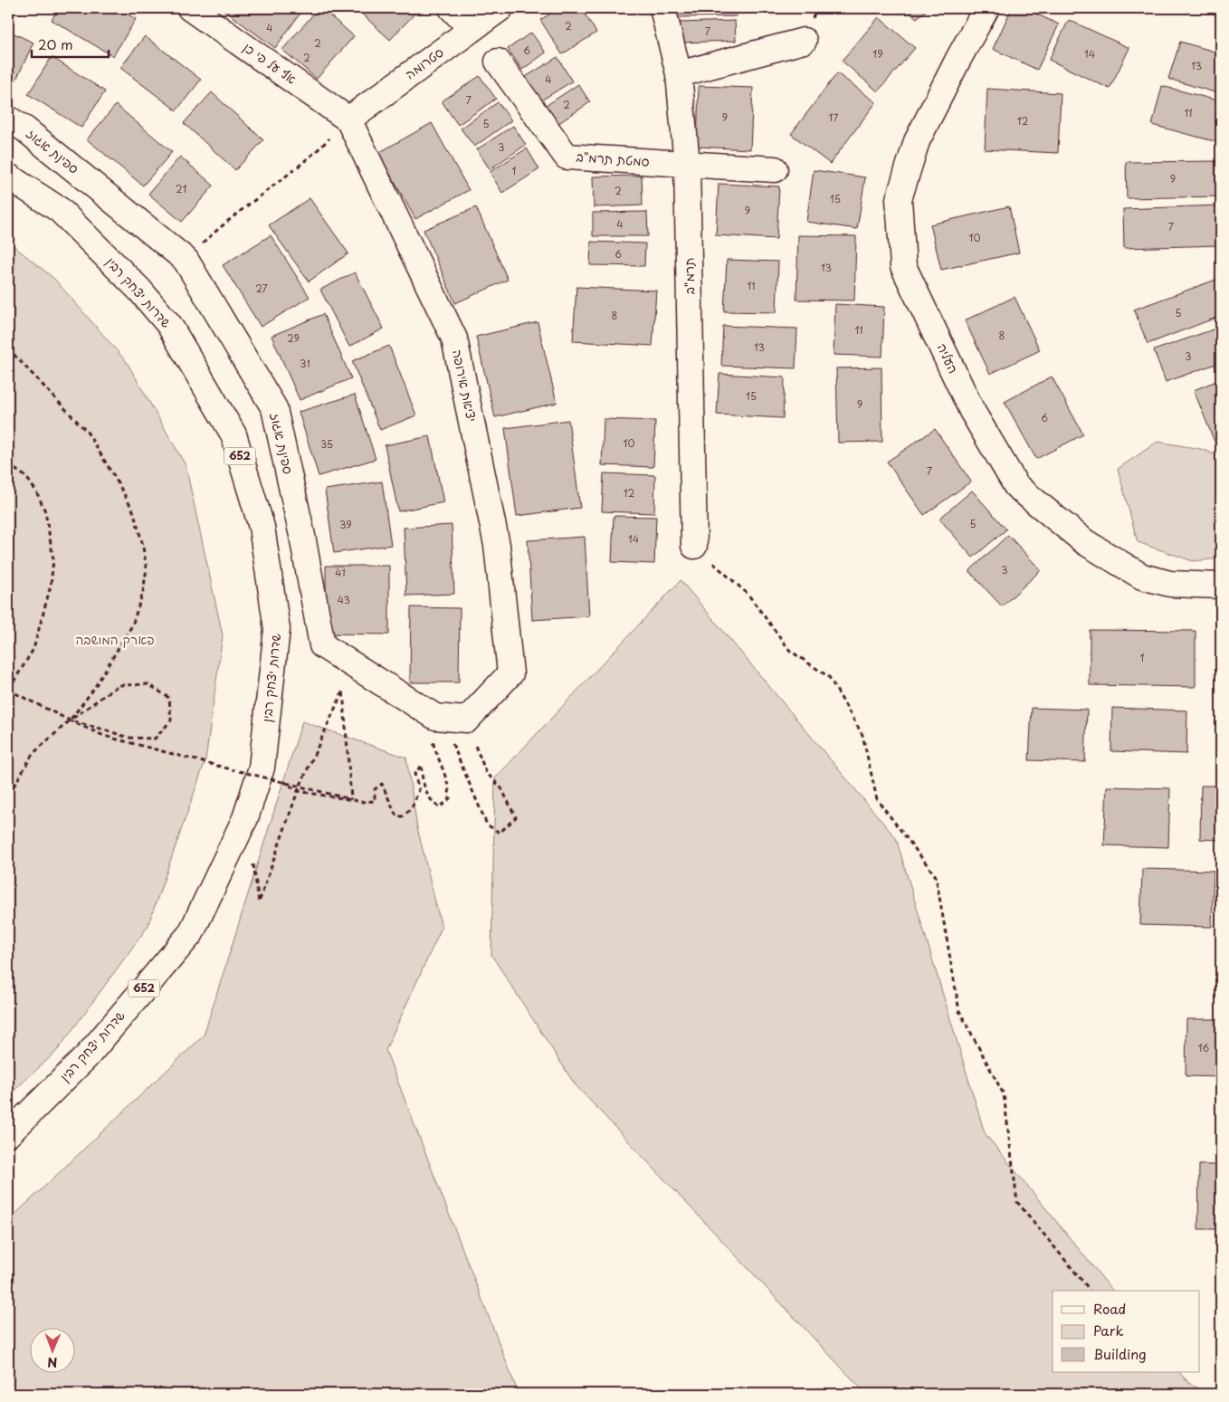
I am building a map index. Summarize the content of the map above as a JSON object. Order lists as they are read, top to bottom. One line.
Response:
{"streets":{"street":["אף על פי כן","סטרומה","ספינת אגוז","סמטת תרמ\"ב","תרמ\"ב","שדרות יצחק רבין","העליה","יציאת אירופה","652"]},"crossings":[["אף על פי כן","סטרומה"],["אף על פי כן","יציאת אירופה"],["סטרומה","יציאת אירופה"],["ספינת אגוז","יציאת אירופה"],["סמטת תרמ\"ב","תרמ\"ב"]],"parks":["פארק המושבה"],"house_numbers":["2","4","7","2","6","19","14","2","13","4","7","2","11","9","17","12","5","3","1","9","21","2","15","9","4","7","10","6","13","11","27","5","8","11","8","29","13","3","31","15","9","6","10","35","7","12","5","39","14","3","41","43","1","16"],"legend":["Road","Park","Building"],"scale_bar":"20 m","north":"bottom"}
